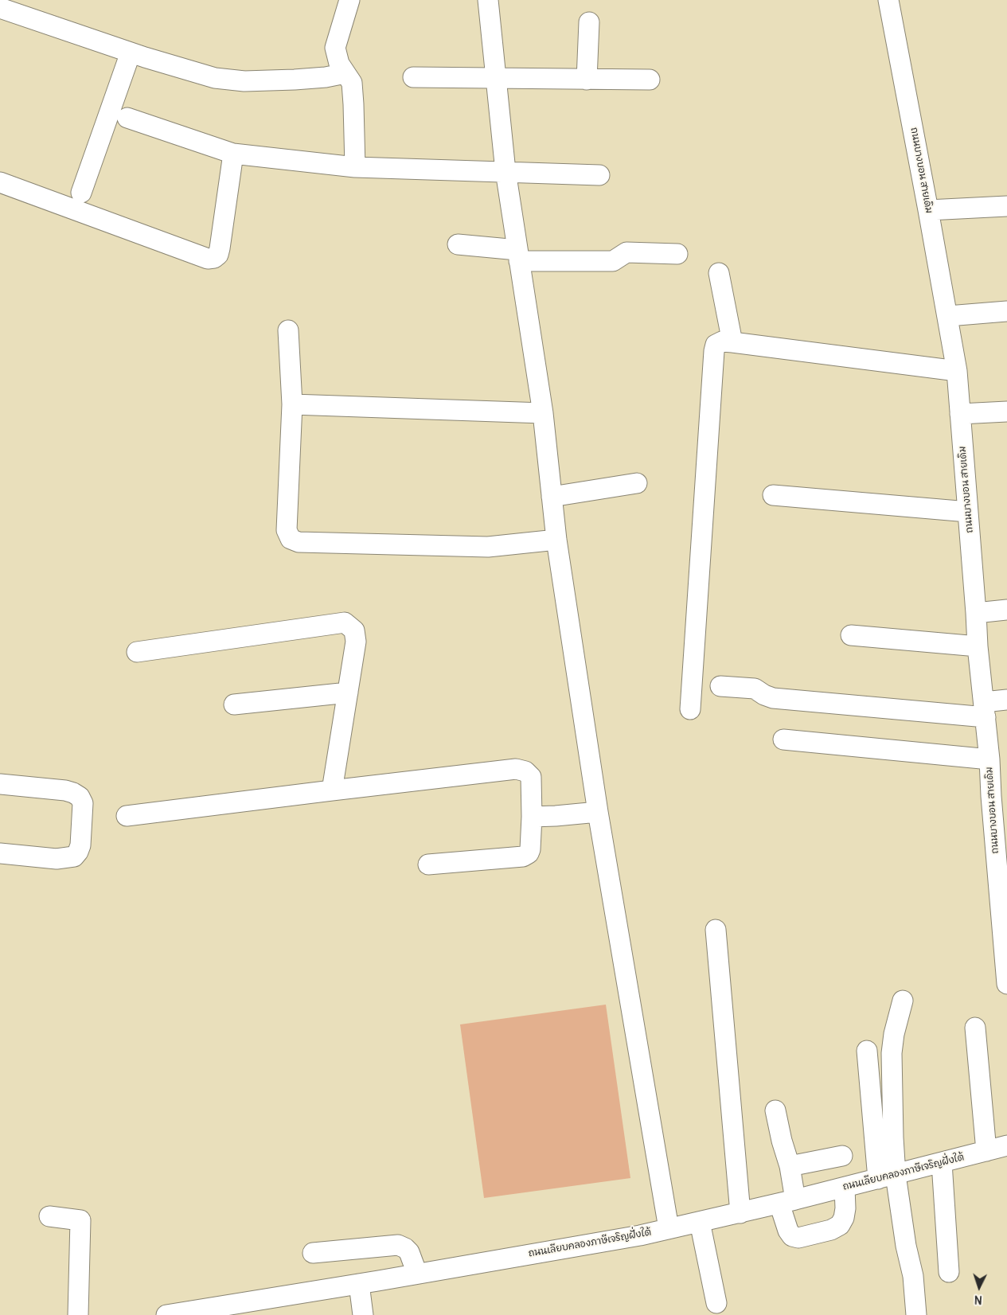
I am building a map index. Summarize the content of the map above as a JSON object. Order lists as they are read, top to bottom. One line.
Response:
{"streets":{"street":["ถนนบางบอน สายเดิม","ถนนเลียบคลองภาษีเจริญฝั่งใต้"]},"north":"bottom"}
